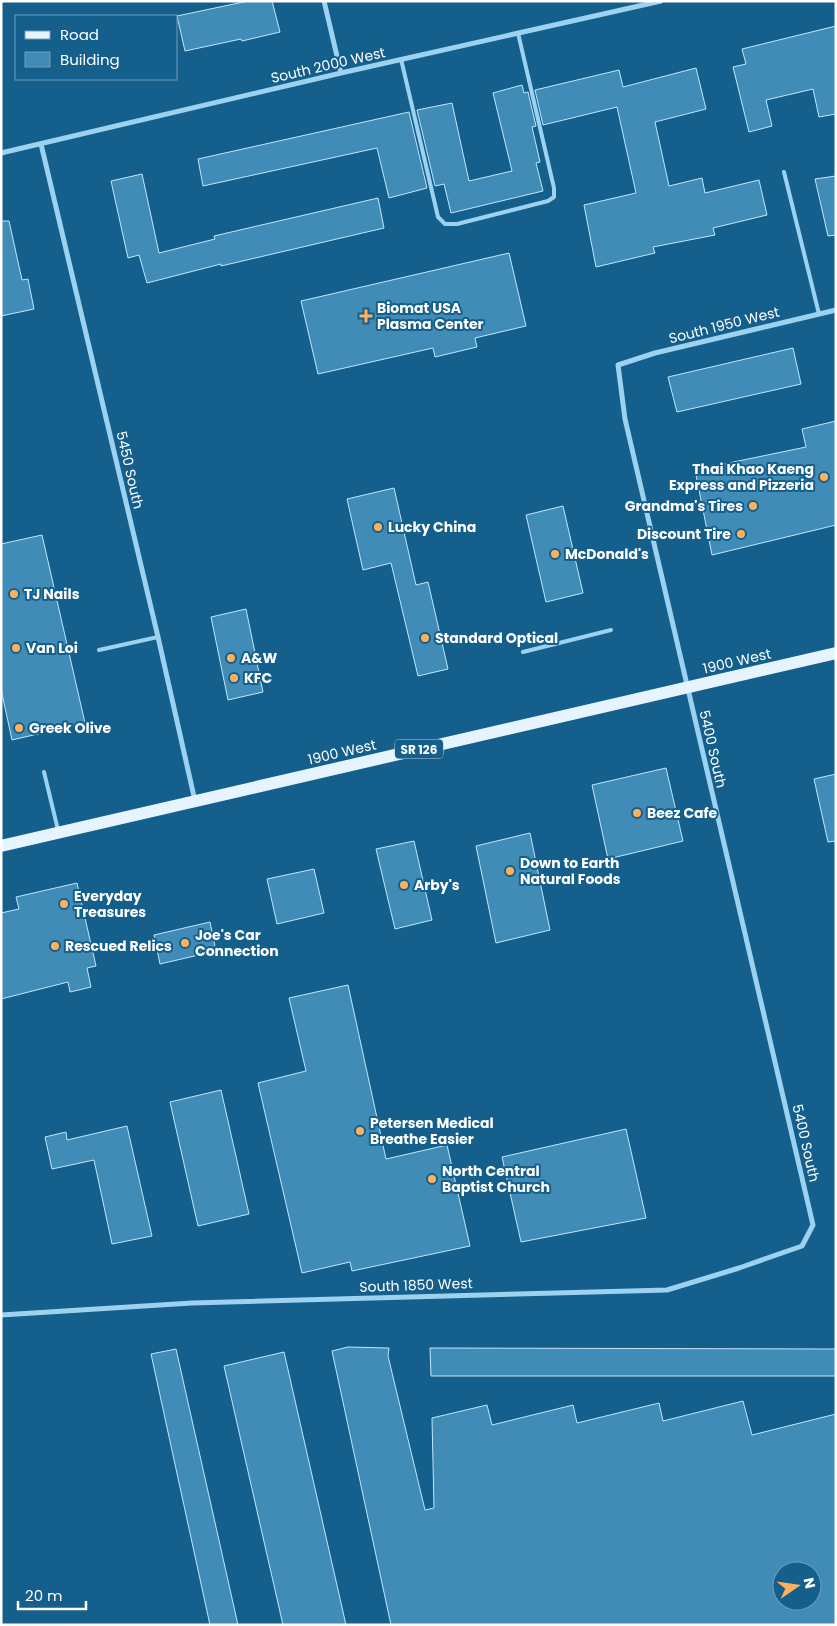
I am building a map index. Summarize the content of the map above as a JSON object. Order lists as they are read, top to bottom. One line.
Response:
{"streets":{"main road":["1900 West","SR 126"],"street":["South 2000 West","South 1950 West","5450 South","5400 South","South 1850 West"]},"crossings":[["South 2000 West","5450 South"],["South 1950 West","5400 South"],["5450 South","1900 West"],["1900 West","5400 South"],["5400 South","South 1850 West"]],"places":{"health":["Biomat USA Plasma Center"],"other":["Thai Khao Kaeng Express and Pizzeria","Grandma's Tires","Lucky China","Discount Tire","McDonald's","TJ Nails","Standard Optical","Van Loi","A&W","KFC","Greek Olive","Beez Cafe","Down to Earth Natural Foods","Arby's","Everyday Treasures","Joe's Car Connection","Rescued Relics","Petersen Medical Breathe Easier","North Central Baptist Church"]},"legend":["Road","Building"],"scale_bar":"20 m","north":"right"}
